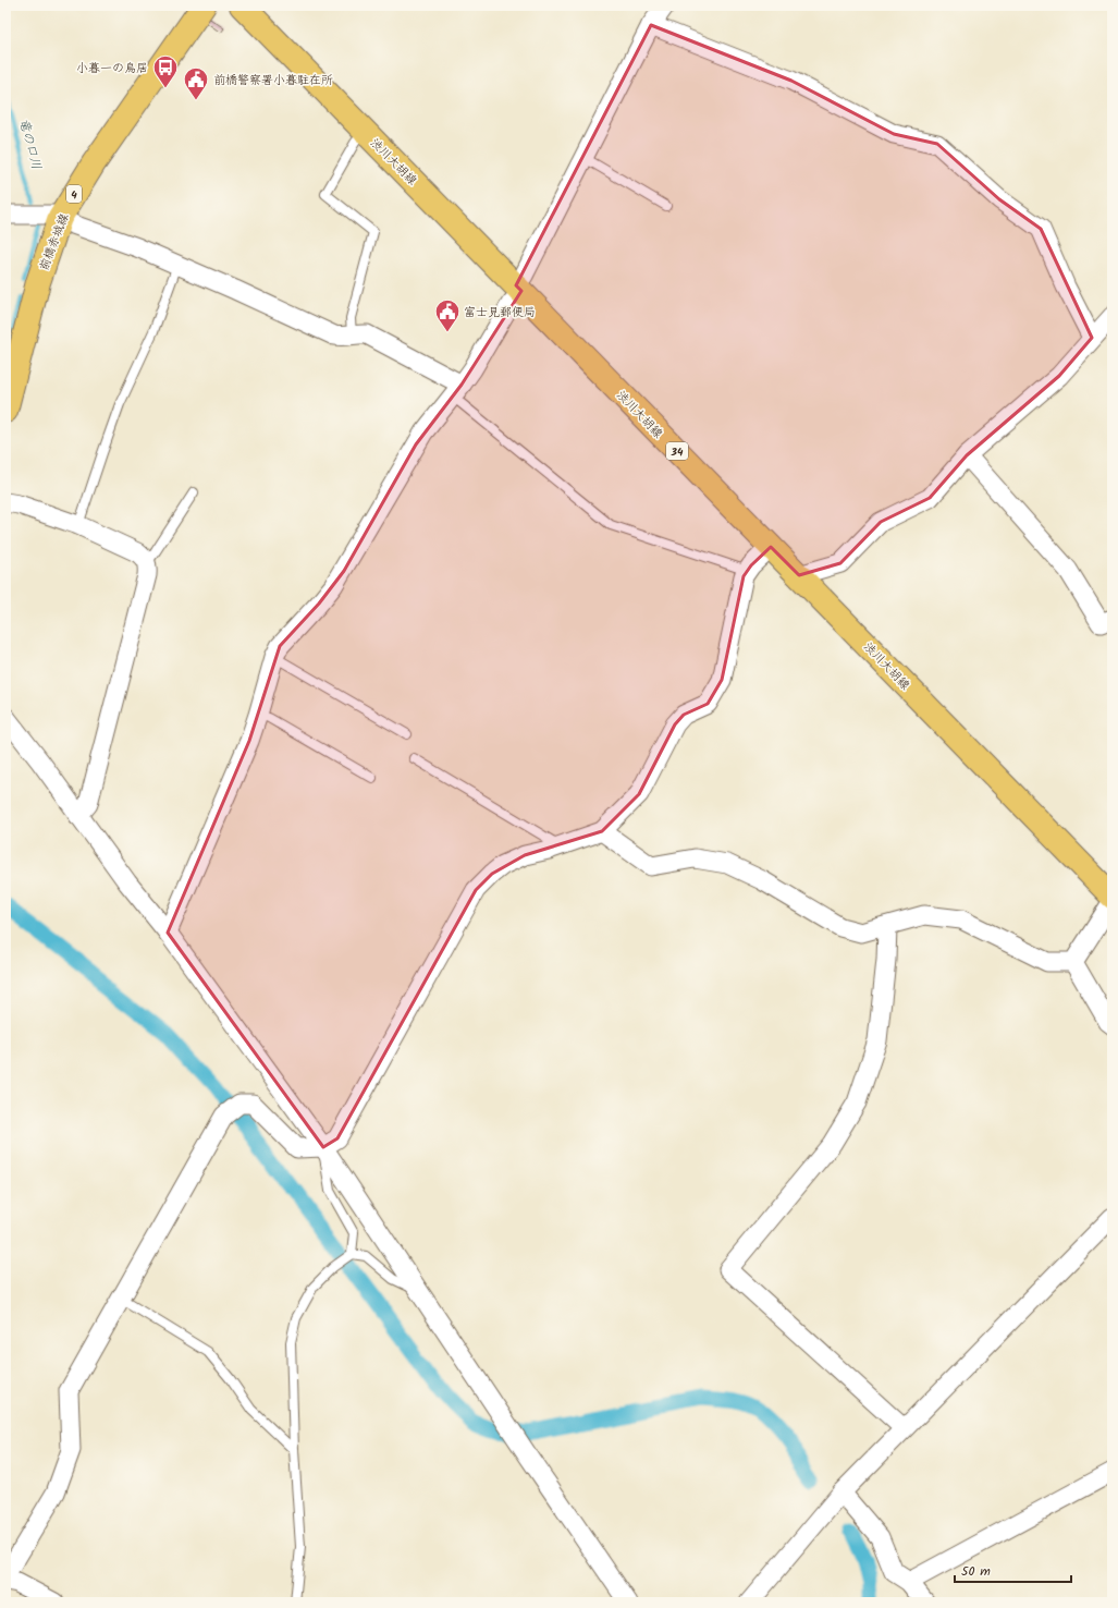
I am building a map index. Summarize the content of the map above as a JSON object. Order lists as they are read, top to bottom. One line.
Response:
{"streets":{"main road":["渋川大胡線","4","前橋赤城線","34"]},"water":["竜の口川"],"places":{"bus stop":["小暮一の鳥居"],"public building":["前橋警察署小暮駐在所","富士見郵便局"]},"scale_bar":"50 m"}
